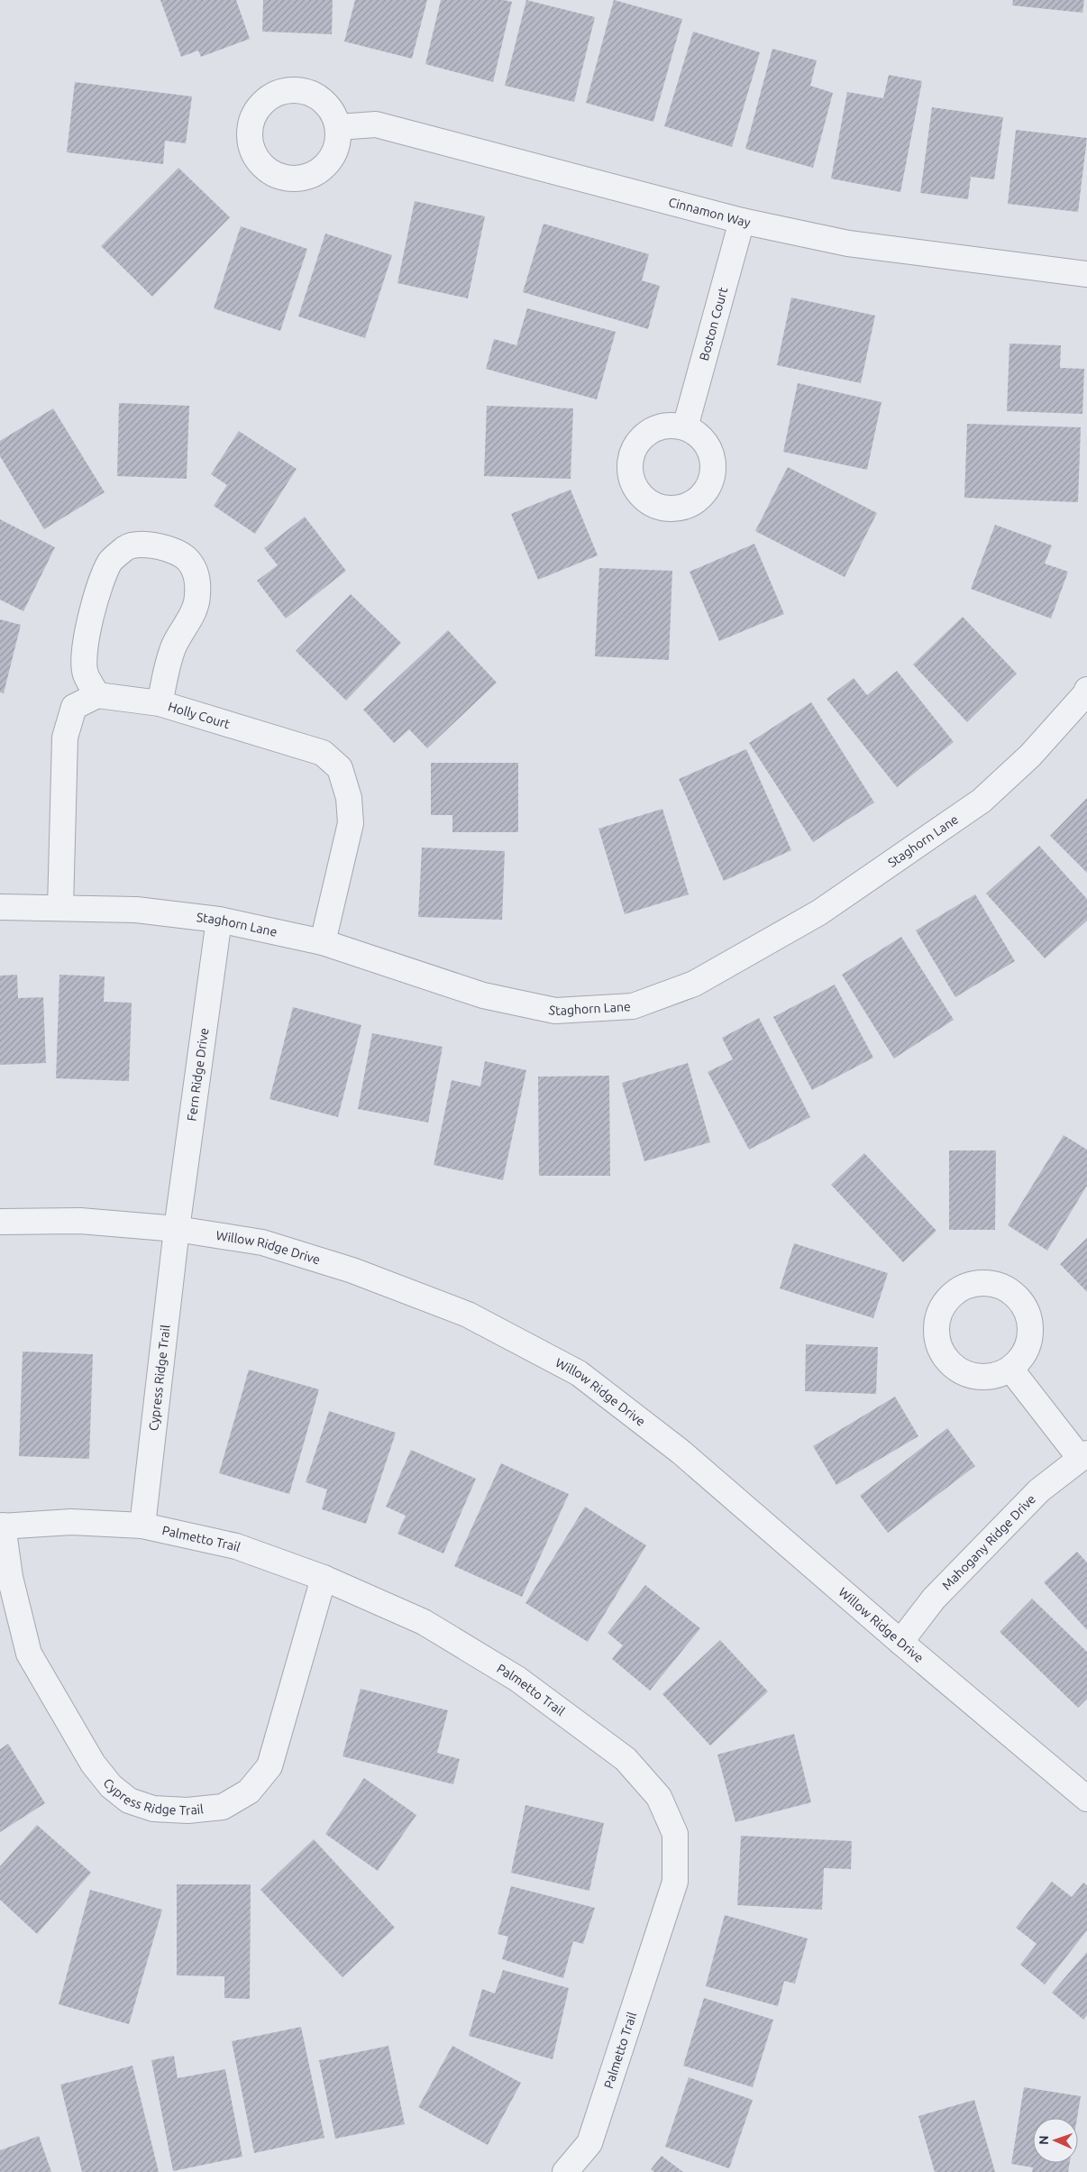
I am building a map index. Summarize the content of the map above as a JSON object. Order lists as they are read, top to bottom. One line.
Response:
{"streets":{"street":["Cinnamon Way","Boston Court","Holly Court","Staghorn Lane","Fern Ridge Drive","Willow Ridge Drive","Cypress Ridge Trail","Palmetto Trail","Mahogany Ridge Drive"]},"crossings":[["Cinnamon Way","Boston Court"],["Holly Court","Staghorn Lane"],["Staghorn Lane","Fern Ridge Drive"],["Fern Ridge Drive","Willow Ridge Drive"],["Fern Ridge Drive","Cypress Ridge Trail"],["Willow Ridge Drive","Cypress Ridge Trail"],["Willow Ridge Drive","Mahogany Ridge Drive"],["Cypress Ridge Trail","Palmetto Trail"]],"north":"left"}
